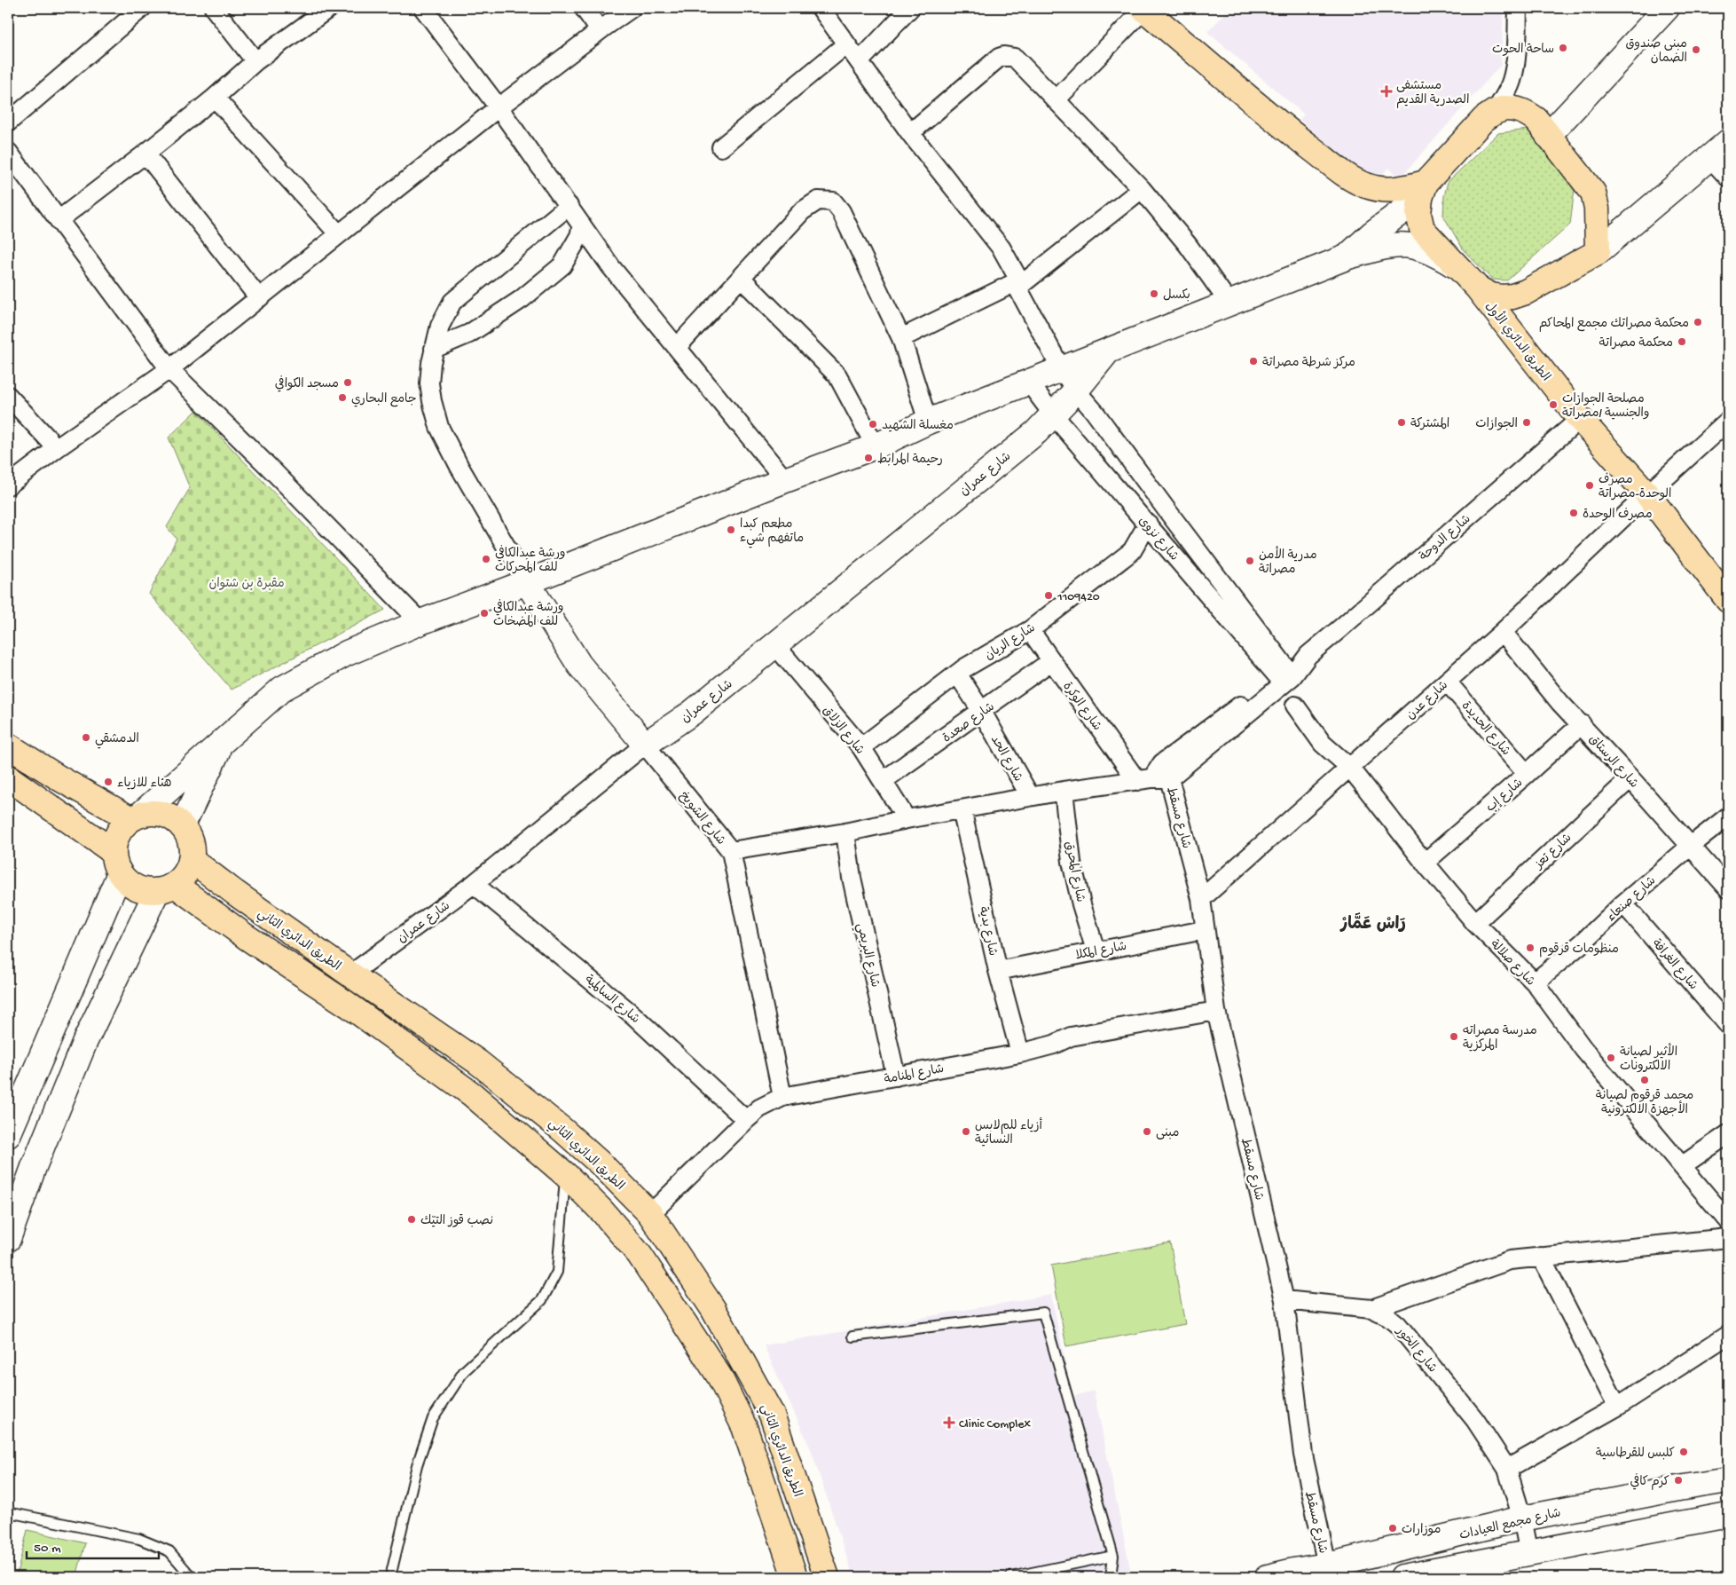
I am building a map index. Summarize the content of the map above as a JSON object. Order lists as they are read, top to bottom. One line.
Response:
{"streets":{"main road":["الطريق الدائري الأول","شارع عمران","شارع الشويخ","الطريق الدائري الثاني","شارع مجمع العيادات"],"street":["شارع الدوحة","شارع نزوى","شارع الريان","شارع عدن","شارع الوكرة","شارع صعدة","شارع الحديدة","شارع الزلاق","شارع الحد","شارع الرستاق","شارع إب","شارع مسقط","شارع تعز","شارع المحرق","شارع صنعاء","شارع بدية","شارع المكلا","شارع البريمي","شارع صلالة","شارع الغرافة","شارع السالمية","شارع المنامة","شارع الخور"]},"crossings":[["الطريق الدائري الأول","شارع الدوحة"],["الطريق الدائري الأول","شارع عدن"],["شارع عمران","شارع نزوى"],["شارع عمران","شارع الزلاق"],["شارع عمران","شارع الشويخ"],["شارع عمران","الطريق الدائري الثاني"],["شارع عمران","شارع السالمية"],["شارع الدوحة","شارع نزوى"],["شارع نزوى","شارع الريان"],["شارع الريان","شارع الوكرة"],["شارع الريان","شارع الزلاق"],["شارع الريان","شارع الحد"],["شارع عدن","شارع الحديدة"],["شارع عدن","شارع الرستاق"],["شارع عدن","شارع مسقط"],["شارع عدن","شارع صلالة"],["شارع الوكرة","شارع صعدة"],["شارع صعدة","شارع الزلاق"],["شارع صعدة","شارع الحد"],["شارع الحديدة","شارع إب"],["شارع الرستاق","شارع إب"],["شارع الرستاق","شارع تعز"],["شارع الرستاق","شارع صنعاء"],["شارع إب","شارع صلالة"],["شارع الشويخ","شارع المنامة"],["شارع مسقط","شارع المكلا"],["شارع مسقط","شارع المنامة"],["شارع مسقط","شارع الخور"],["شارع مسقط","شارع مجمع العيادات"],["شارع تعز","شارع صلالة"],["شارع المحرق","شارع المكلا"],["شارع صنعاء","شارع صلالة"],["شارع صنعاء","شارع الغرافة"],["شارع بدية","شارع المكلا"],["شارع بدية","شارع المنامة"],["الطريق الدائري الثاني","شارع المنامة"],["شارع البريمي","شارع المنامة"],["شارع السالمية","شارع المنامة"],["شارع الخور","شارع مجمع العيادات"]],"districts":["رَاسْ عَمَّارْ"],"parks":["مقبرة بن شتوان"],"places":{"other":["ساحة الحوت","مبنى صندوق الضمان","بكسل","محكمة مصراتك مجمع المحاكم","محكمة مصراتة","مركز شرطة مصراتة","مسجد الكوافي","جامع البحاري","مصلحة الجوازات والجنسية /مصراتة","المشتركة","الجوازات","مغسلة الشهيد","رحيمة المرابط","مصرف الوحدة-مصراتة","مصرف الوحدة","مطعم كبدا ماتفهم شيء","ورشة عبدالكافي للف المحركات","مدرية الأمن مصراتة","1109420","ورشة عبدالكافي للف المضخات","الدمشقي","هناء للازياء","منظومات قرقوم","مدرسة مصراته المركزية","الأثير لصيانة الالكترونات","محمد قرقوم لصيانة الأجهزة الالكترونية","أزياء للمﻻبس النسائية","مبنى","نصب قوز التيّك","كلبس للقرطاسية","كرم كافي","موزارات"],"health":["مستشفى الصدرية القديم","Clinic Complex"]},"scale_bar":"50 m"}
